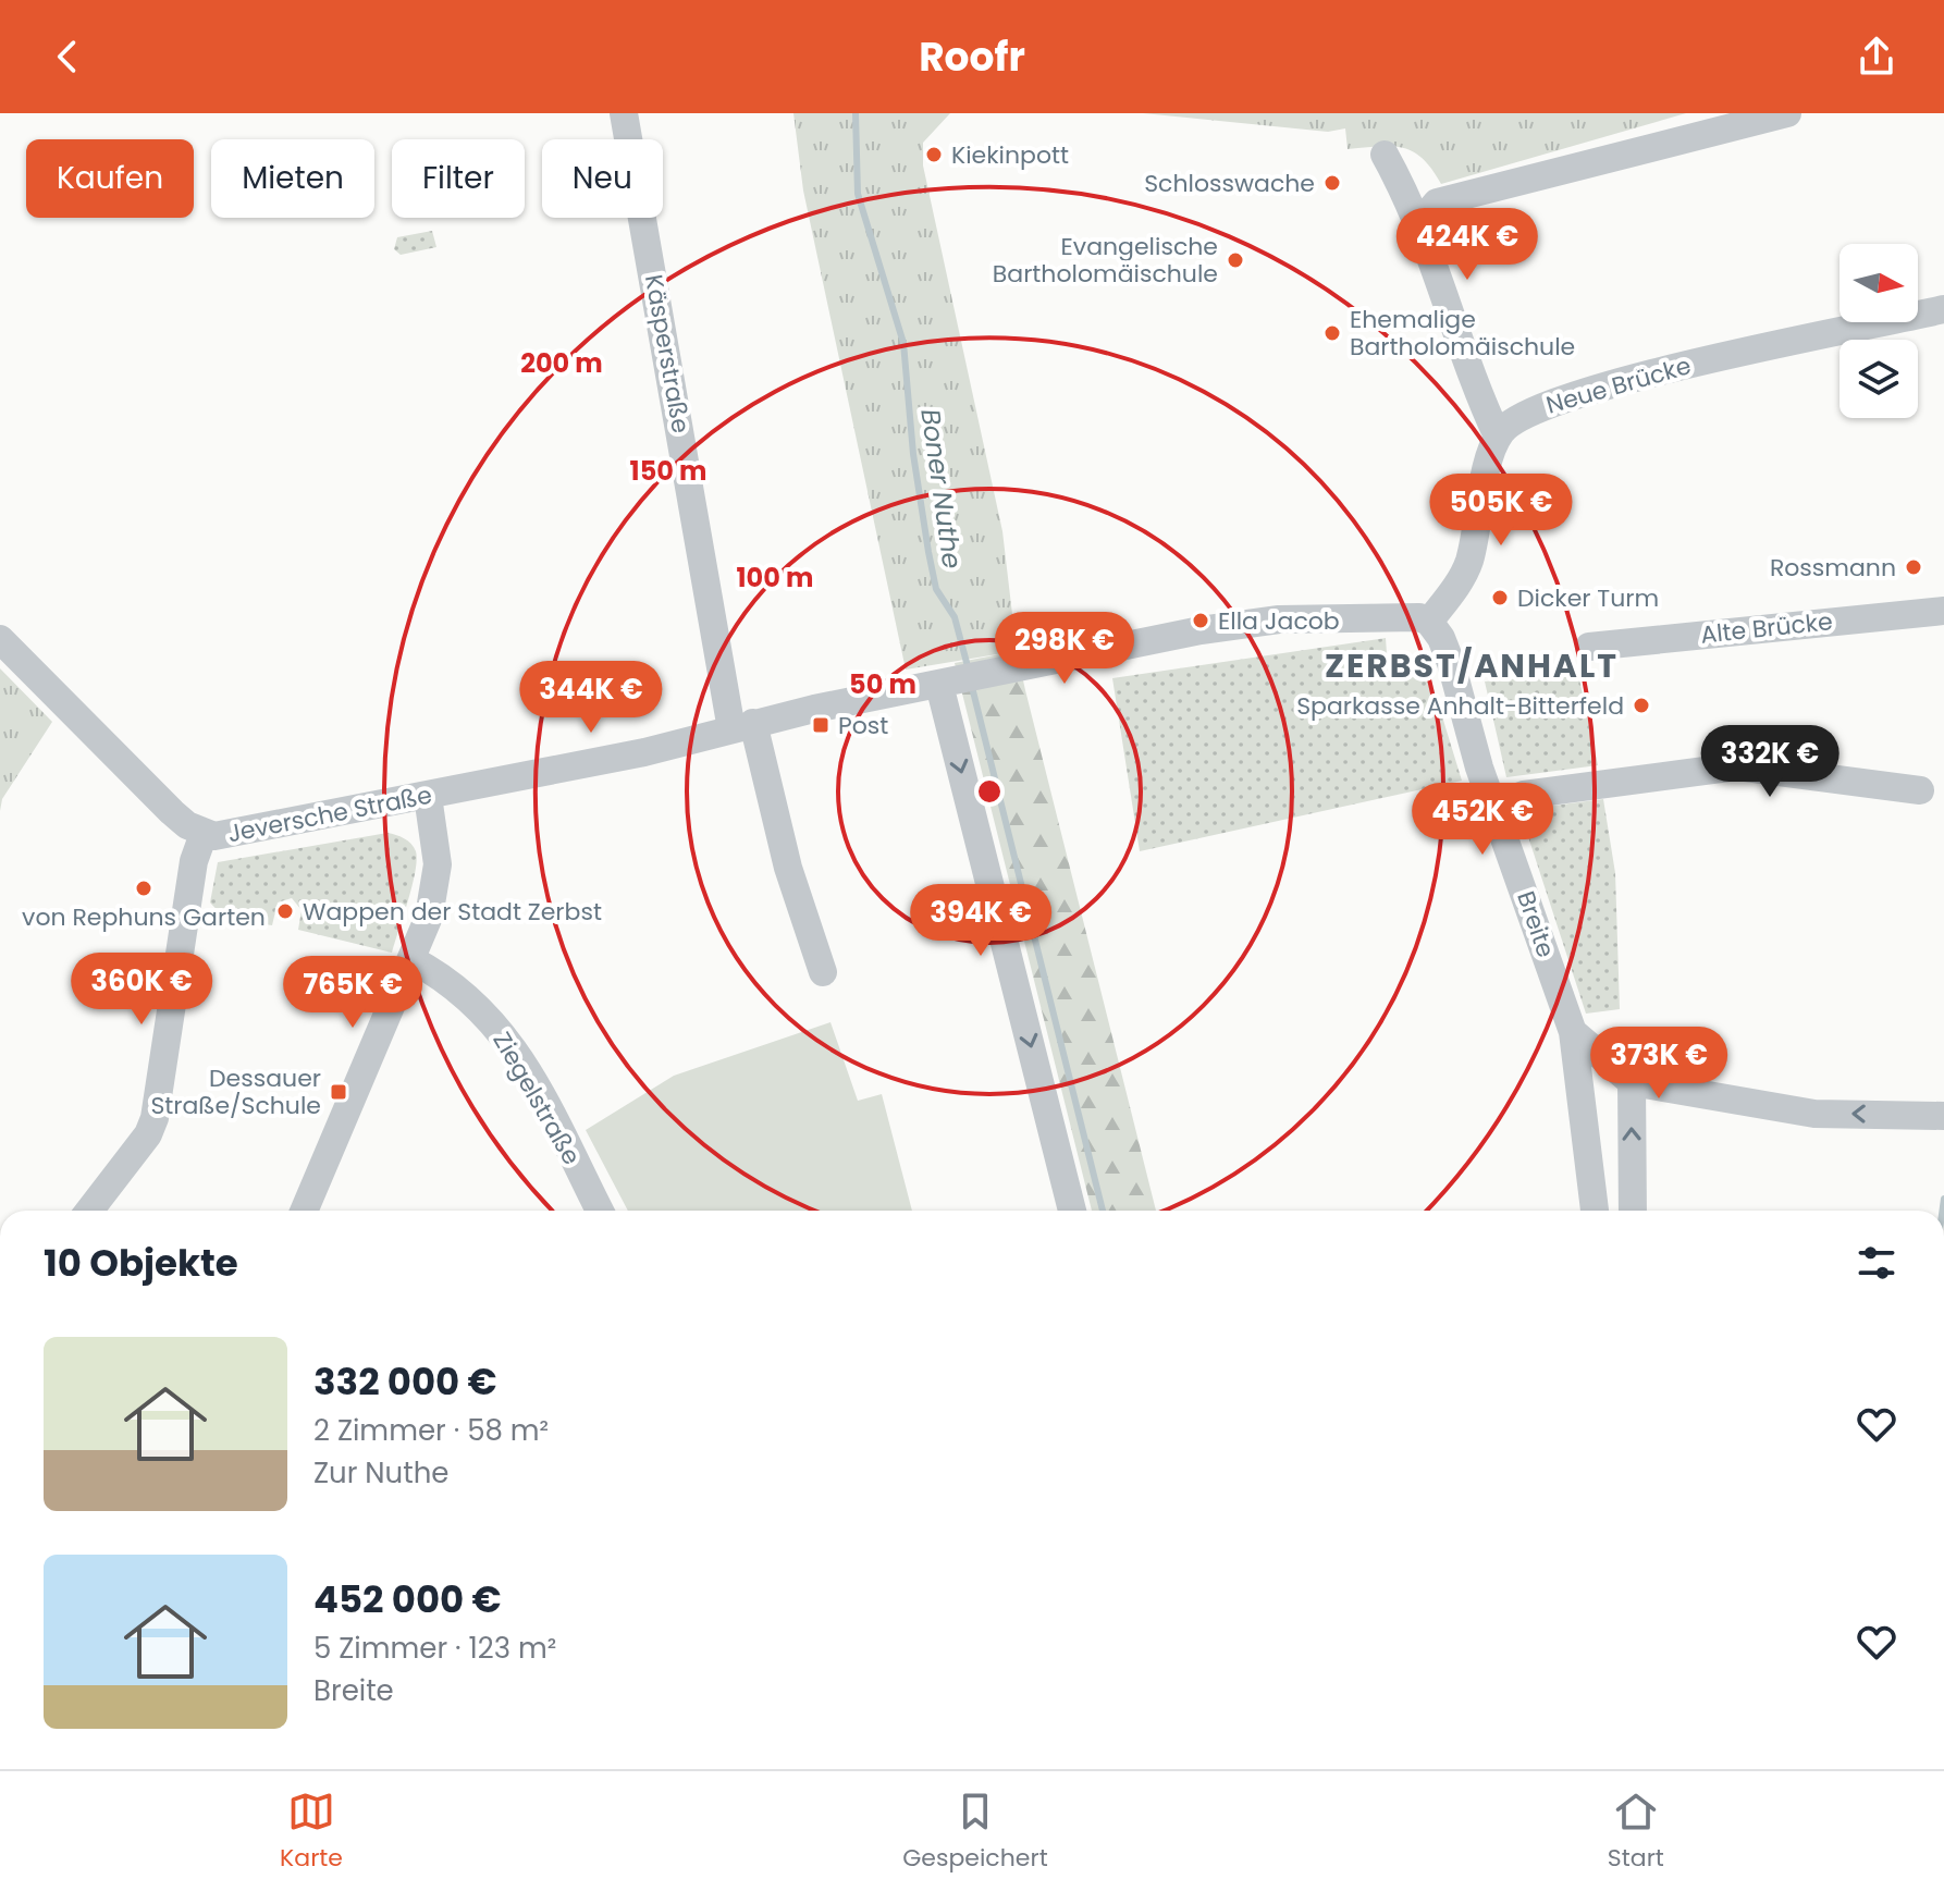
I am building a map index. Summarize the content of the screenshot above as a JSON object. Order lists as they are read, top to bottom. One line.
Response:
{"streets":{"street":["Käsperstraße","Neue Brücke","Alte Brücke","Jeversche Straße","Breite","Ziegelstraße"]},"crossings":[["Käsperstraße","Jeversche Straße"],["Jeversche Straße","Breite"]],"districts":["ZERBST/ANHALT"],"water":["Boner Nuthe"],"places":{"other":["Kiekinpott","Schlosswache","Evangelische Bartholomäischule","Ehemalige Bartholomäischule","Rossmann","Dicker Turm","Ella Jacob","Sparkasse Anhalt-Bitterfeld","von Rephuns Garten","Wappen der Stadt Zerbst"],"transit":["Post","Dessauer Straße/Schule"]},"north":"right","page":{"header":"Roofr","chip":["Kaufen","Mieten","Filter","Neu"],"price":["424K €","505K €","298K €","344K €","332K €","452K €","394K €","360K €","765K €","373K €"],"heading":"10 Objekte","list":[{"name":"332 000 €","note":"2 Zimmer · 58 m² · Zur Nuthe"},{"name":"452 000 €","note":"5 Zimmer · 123 m² · Breite"}],"tabs":["Karte","Gespeichert","Start"]},"rings":["200 m","150 m","100 m","50 m"]}
